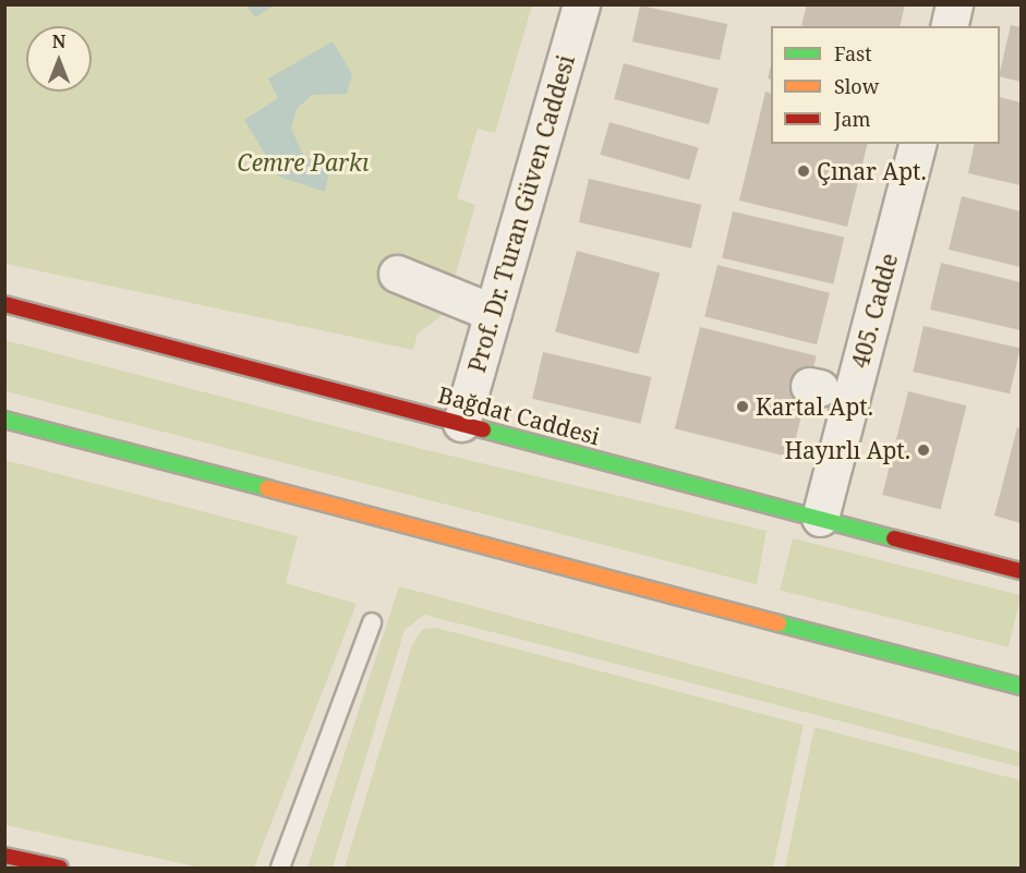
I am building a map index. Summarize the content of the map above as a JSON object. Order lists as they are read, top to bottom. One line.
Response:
{"streets":{"main road":["Bağdat Caddesi"],"street":["Prof. Dr. Turan Güven Caddesi","405. Cadde"]},"crossings":[["Prof. Dr. Turan Güven Caddesi","Bağdat Caddesi"],["405. Cadde","Bağdat Caddesi"]],"parks":["Cemre Parkı"],"places":["Çınar Apt.","Kartal Apt.","Hayırlı Apt."],"legend":["Fast","Slow","Jam"],"north":"top"}
